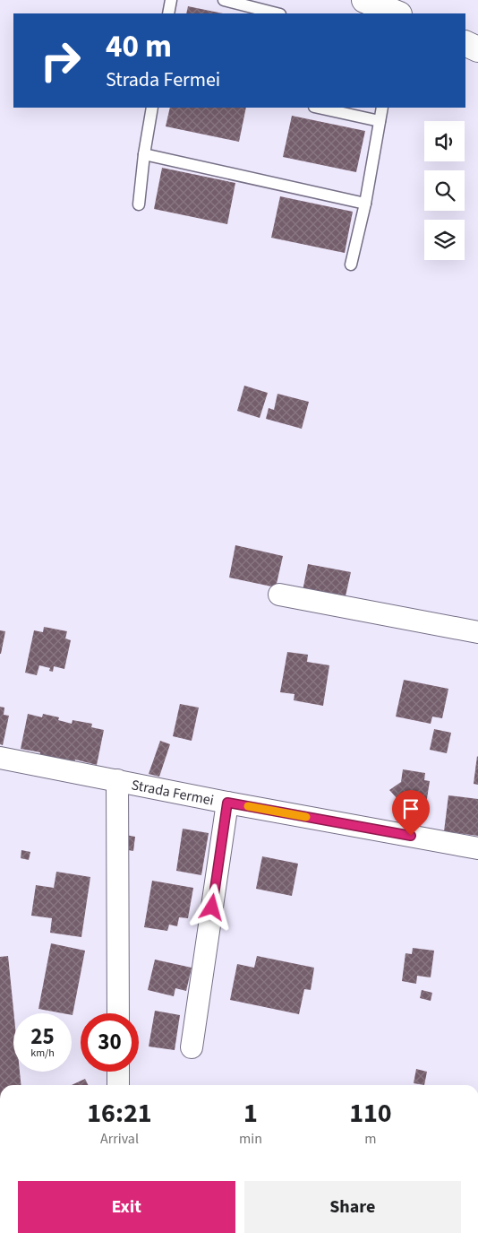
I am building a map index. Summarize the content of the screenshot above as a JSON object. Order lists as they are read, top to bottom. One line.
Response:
{"streets":{"street":["Strada Fermei"]},"page":{"turn":["40 m","Strada Fermei"],"speed":"25 km/h","limit":"30","eta":["16:21","Arrival","1","min","110","m"],"buttons":["Exit","Share"]}}
